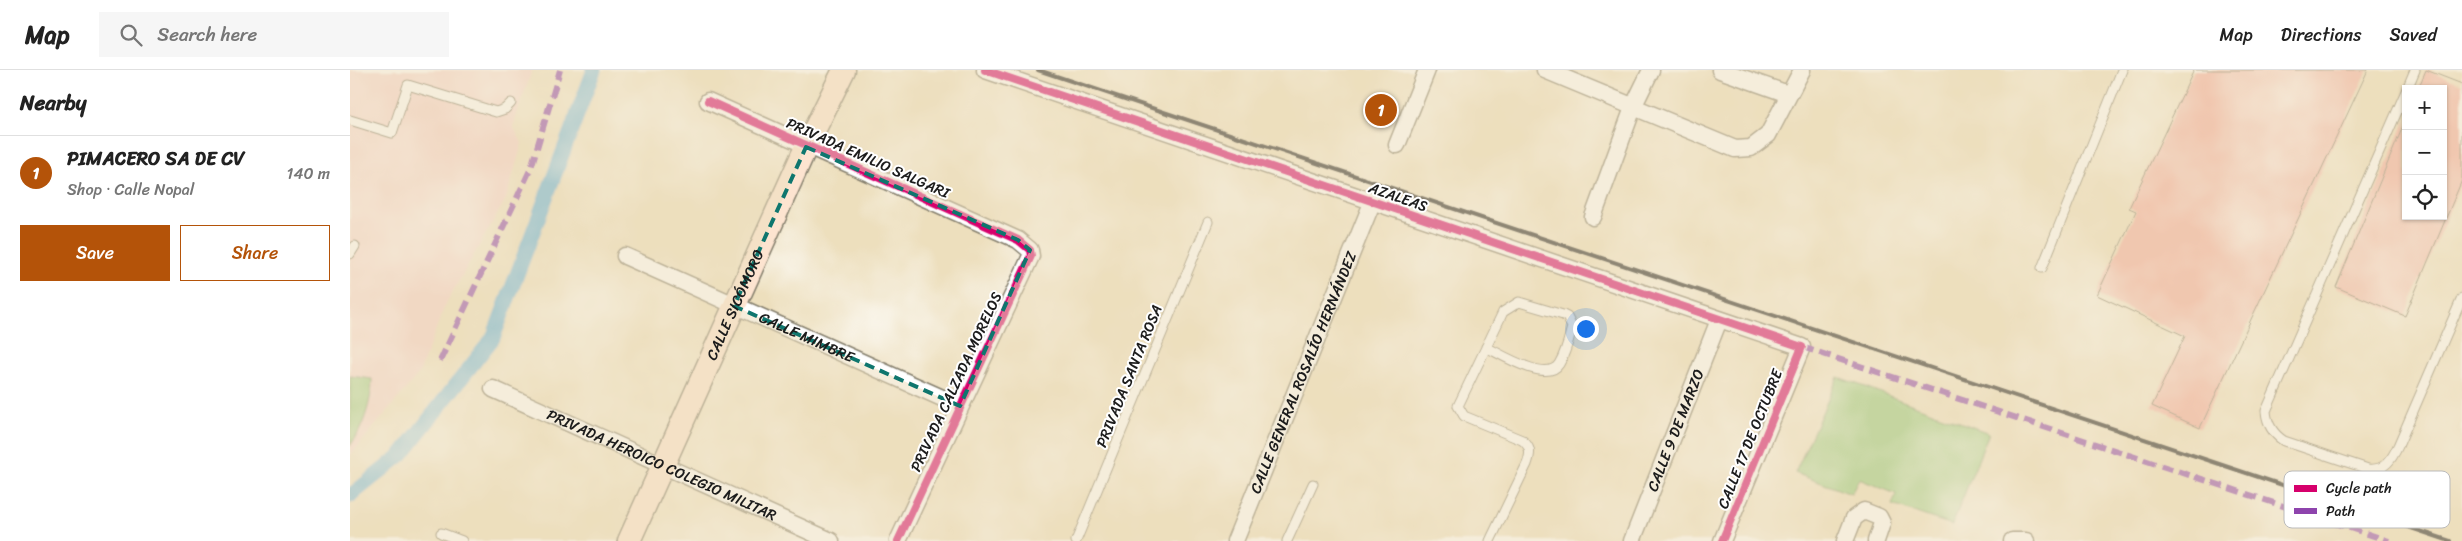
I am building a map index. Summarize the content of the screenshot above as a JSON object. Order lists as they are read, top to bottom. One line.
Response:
{"streets":{"street":["PRIVADA EMILIO SALGARI","AZALEAS","CALLE SICÓMORO","CALLE MIMBRE","CALLE GENERAL ROSALÍO HERNÁNDEZ","PRIVADA CALZADA MORELOS","CALLE 9 DE MARZO","CALLE 17 DE OCTUBRE","PRIVADA HEROICO COLEGIO MILITAR"],"lane":["PRIVADA SANTA ROSA"]},"crossings":[["PRIVADA EMILIO SALGARI","CALLE SICÓMORO"],["PRIVADA EMILIO SALGARI","PRIVADA CALZADA MORELOS"],["AZALEAS","CALLE GENERAL ROSALÍO HERNÁNDEZ"],["AZALEAS","CALLE 9 DE MARZO"],["AZALEAS","CALLE 17 DE OCTUBRE"],["CALLE SICÓMORO","CALLE MIMBRE"],["CALLE SICÓMORO","PRIVADA HEROICO COLEGIO MILITAR"],["CALLE MIMBRE","PRIVADA CALZADA MORELOS"]],"legend":["Cycle path","Path"],"page":{"header":"Map","search":"Search here","nav":["Map","Directions","Saved"],"heading":"Nearby","map_buttons":["+","−"],"pins":"1","list":[{"mark":"1","name":"PIMACERO SA DE CV","note":"Shop · Calle Nopal","value":"140 m"}],"buttons":["Save","Share"]}}
